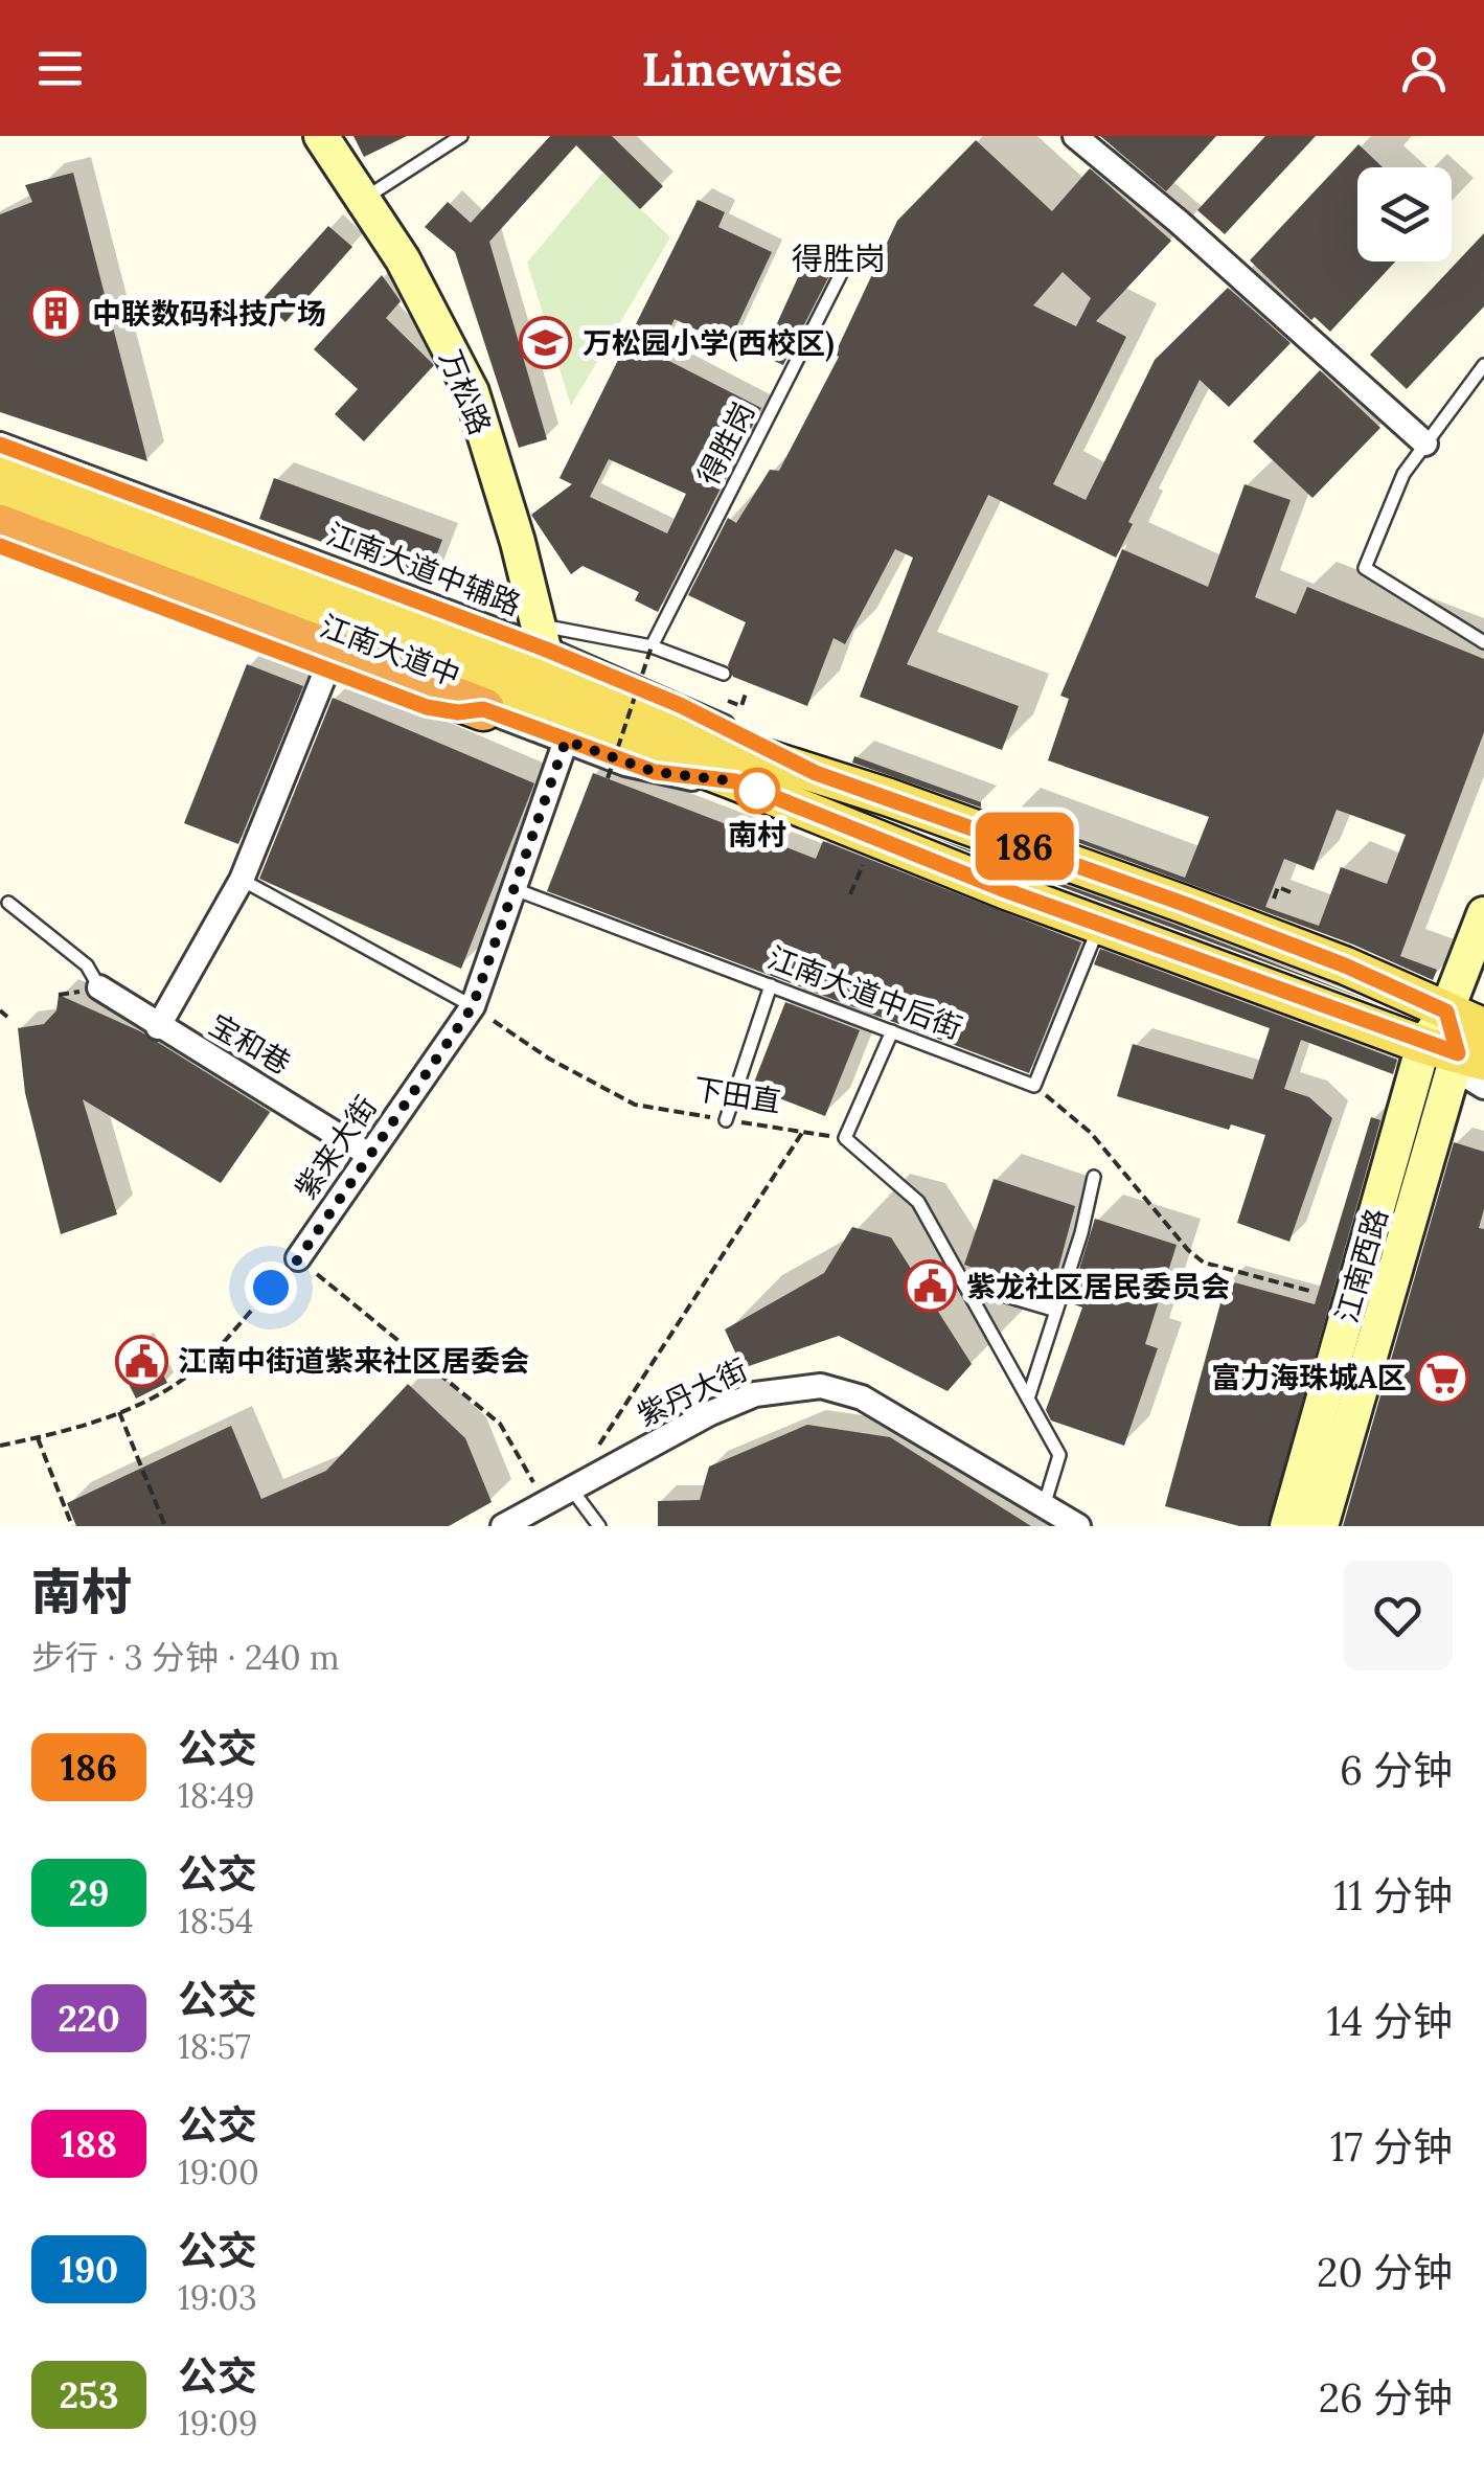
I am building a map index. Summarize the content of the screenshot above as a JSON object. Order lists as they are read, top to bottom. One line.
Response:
{"streets":{"main road":["万松路","江南大道中","江南西路"],"street":["宝和巷","紫来大街","紫丹大街"],"lane":["得胜岗","江南大道中后街"],"path":["下田直"]},"crossings":[["万松路","江南大道中"],["江南大道中","江南西路"],["江南大道中后街","紫来大街"],["宝和巷","紫来大街"],["下田直","紫来大街"]],"districts":["得胜岗"],"places":{"building":["中联数码科技广场"],"school or university":["万松园小学(西校区)"],"other":["南村"],"public building":["紫龙社区居民委员会","江南中街道紫来社区居委会"],"supermarket":["富力海珠城A区"]},"lines":["bus line 186"],"page":{"header":"Linewise","on_map":"186","heading":["南村","步行 · 3 分钟 · 240 m"],"list":[{"mark":"186","name":"公交","note":"18:49","value":"6 分钟"},{"mark":"29","name":"公交","note":"18:54","value":"11 分钟"},{"mark":"220","name":"公交","note":"18:57","value":"14 分钟"},{"mark":"188","name":"公交","note":"19:00","value":"17 分钟"},{"mark":"190","name":"公交","note":"19:03","value":"20 分钟"},{"mark":"253","name":"公交","note":"19:09","value":"26 分钟"}]}}
